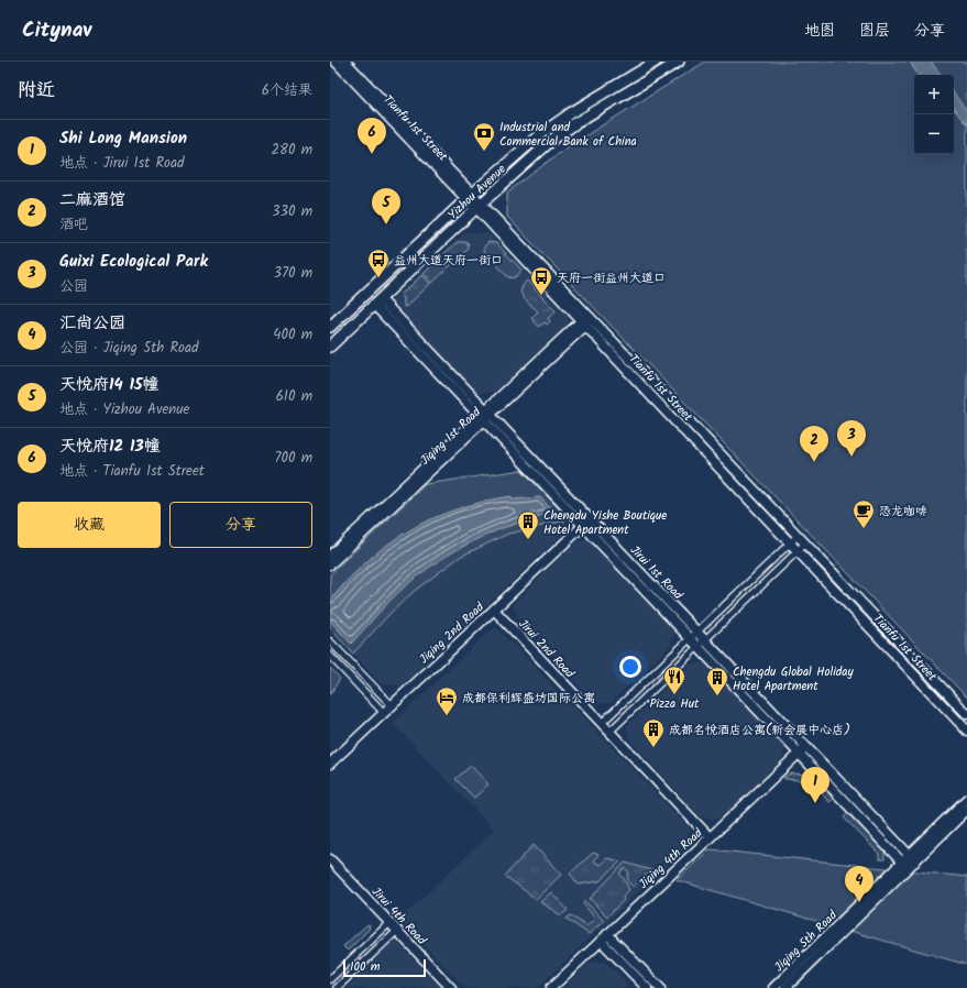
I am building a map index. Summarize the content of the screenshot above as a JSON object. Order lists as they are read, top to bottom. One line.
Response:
{"streets":{"main road":["Yizhou Avenue"],"street":["Tianfu 1st Street","Jiqing 1st Road","Jirui 1st Road","Jiqing 2nd Road","Jirui 2nd Road","Jiqing 4th Road","Jirui 4th Road","Jiqing 5th Road"]},"crossings":[["Tianfu 1st Street","Yizhou Avenue"],["Tianfu 1st Street","Jiqing 1st Road"],["Yizhou Avenue","Jirui 1st Road"],["Jiqing 1st Road","Jirui 1st Road"],["Jirui 1st Road","Jiqing 2nd Road"],["Jirui 1st Road","Jiqing 4th Road"],["Jirui 1st Road","Jiqing 5th Road"],["Jiqing 2nd Road","Jirui 2nd Road"],["Jirui 2nd Road","Jiqing 4th Road"]],"places":{"bank":["Industrial and Commercial Bank of China"],"bus stop":["益州大道天府一街口","天府一街益州大道口"],"cafe":["恐龙咖啡"],"building":["Chengdu Yishe Boutique Hotel Apartment","Chengdu Global Holiday Hotel Apartment","成都名悦酒店公寓(新会展中心店)"],"restaurant":["Pizza Hut"],"hotel":["成都保利辉盛坊国际公寓"]},"scale_bar":"100 m","page":{"header":"Citynav","nav":["地图","图层","分享"],"heading":["附近","6个结果"],"map_buttons":["+","−"],"pins":["6","5","3","2","1","4"],"list":[{"mark":"1","name":"Shi Long Mansion","note":"地点 · Jirui 1st Road","value":"280 m"},{"mark":"2","name":"二麻酒馆","note":"酒吧","value":"330 m"},{"mark":"3","name":"Guixi Ecological Park","note":"公园","value":"370 m"},{"mark":"4","name":"汇尚公园","note":"公园 · Jiqing 5th Road","value":"400 m"},{"mark":"5","name":"天悦府14 15幢","note":"地点 · Yizhou Avenue","value":"610 m"},{"mark":"6","name":"天悦府12 13幢","note":"地点 · Tianfu 1st Street","value":"700 m"}],"buttons":["收藏","分享"],"scale":"100 m"}}
